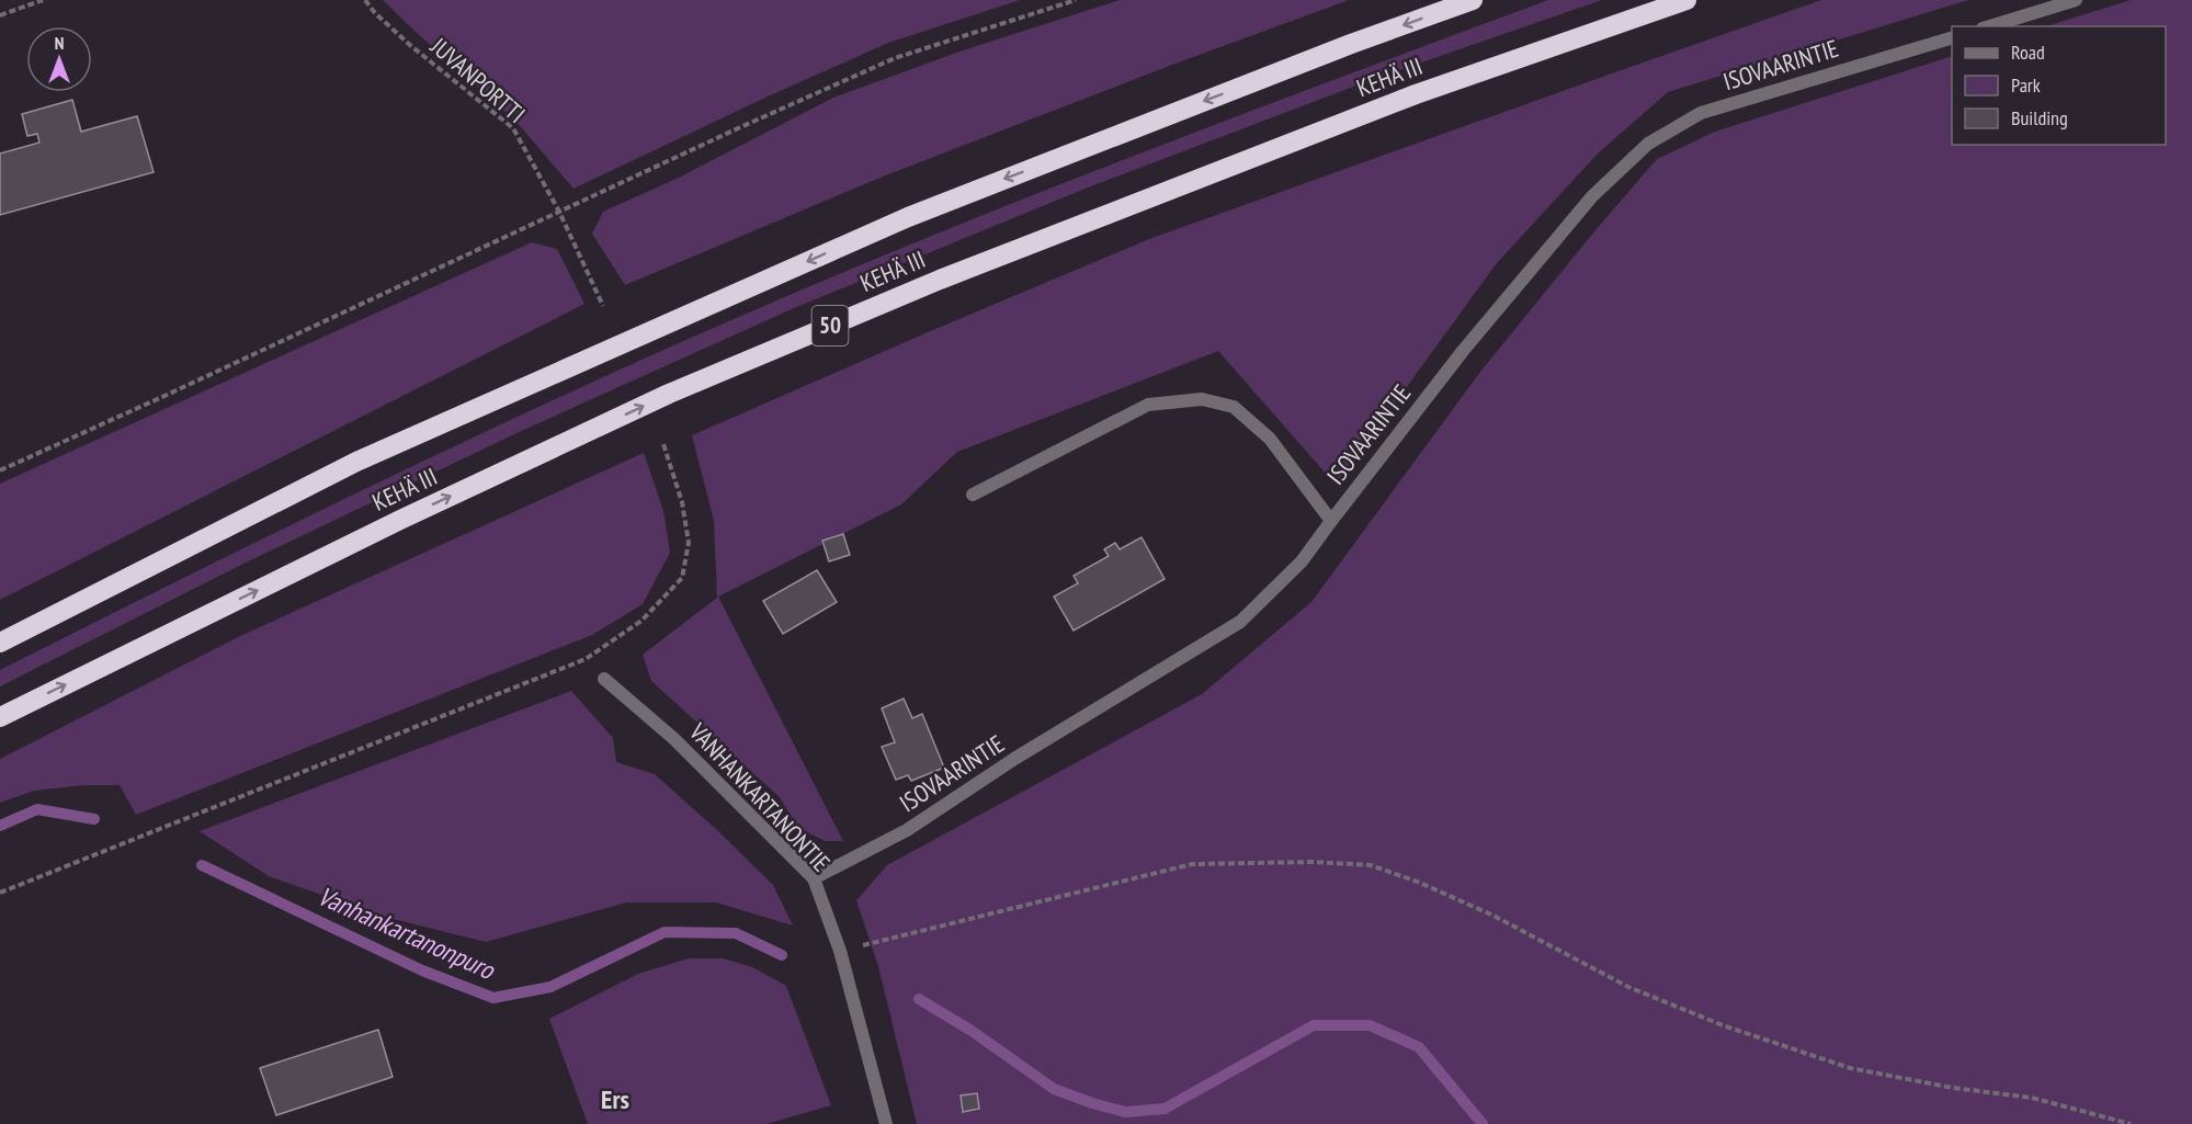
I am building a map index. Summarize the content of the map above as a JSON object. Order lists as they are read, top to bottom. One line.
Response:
{"streets":{"highway":["KEHÄ III","50"],"street":["ISOVAARINTIE","VANHANKARTANONTIE"],"path":["JUVANPORTTI"]},"crossings":[["ISOVAARINTIE","VANHANKARTANONTIE"]],"districts":["Ers"],"water":["Vanhankartanonpuro"],"legend":["Road","Park","Building"],"north":"top"}
